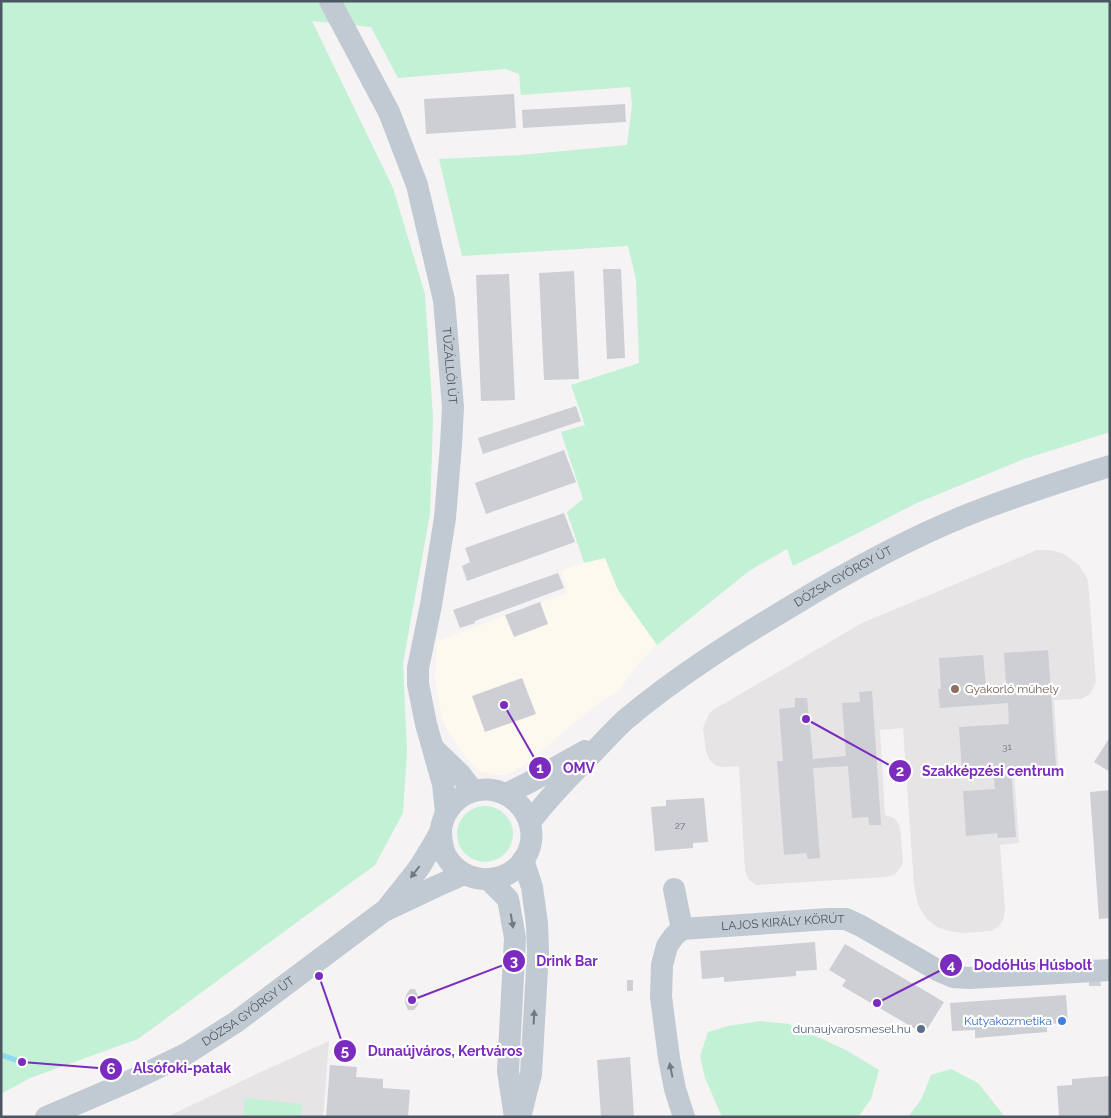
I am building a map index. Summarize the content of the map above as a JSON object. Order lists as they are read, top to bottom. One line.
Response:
{"streets":{"street":["TŰZÁLLÓI ÚT","DÓZSA GYÖRGY ÚT","LAJOS KIRÁLY KÖRÚT"]},"crossings":[["TŰZÁLLÓI ÚT","DÓZSA GYÖRGY ÚT"]],"places":["Gyakorló műhely","OMV","Szakképzési centrum","Dunaújváros, Kertváros","Drink Bar","DodóHús Húsbolt","Kutyakozmetika","dunaujvarosmesel.hu","Alsófoki-patak"],"house_numbers":["31","27"]}
